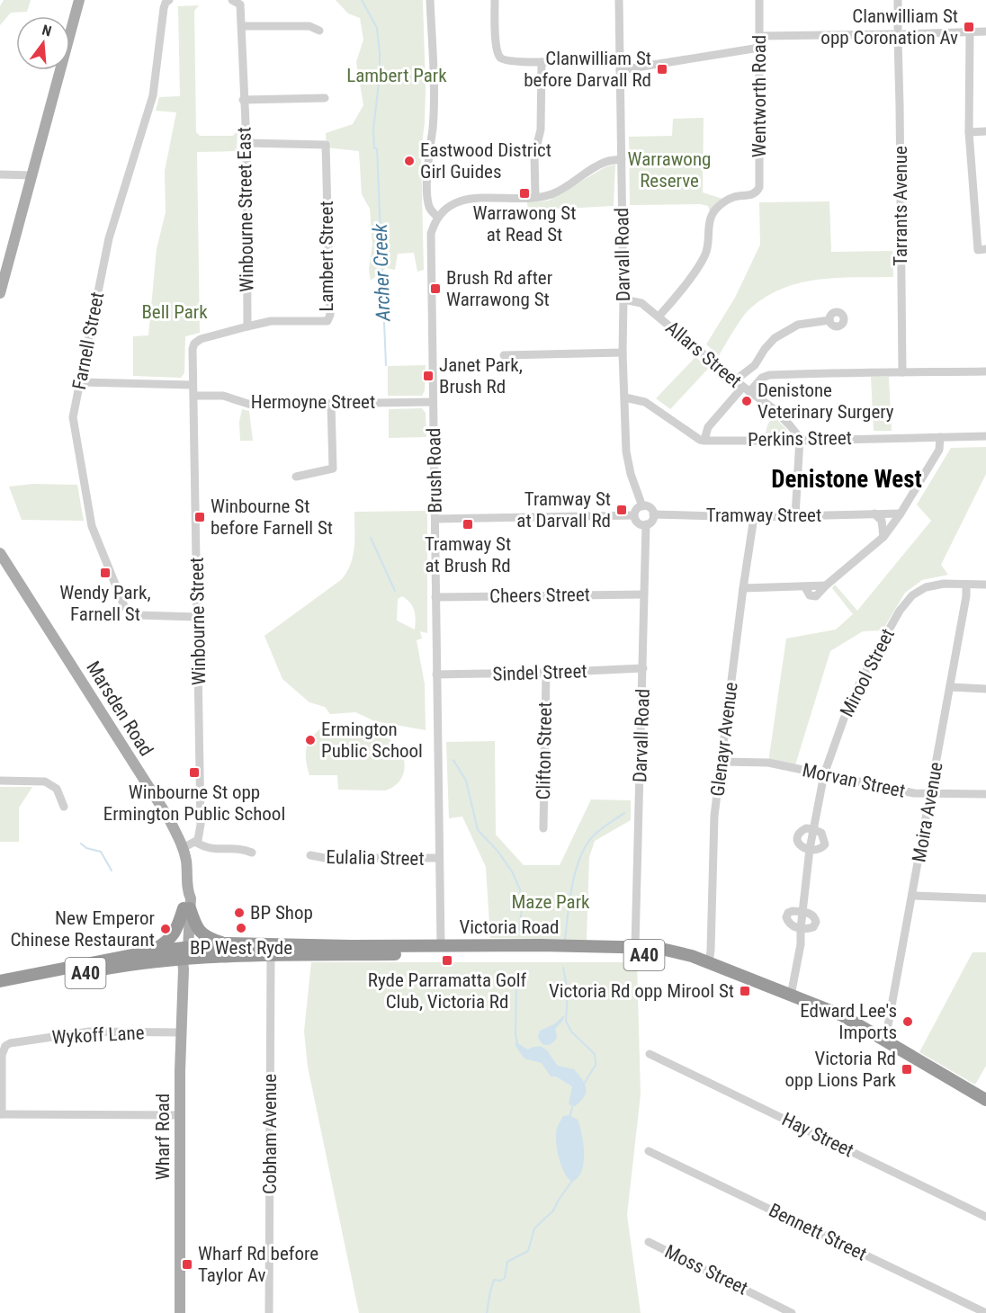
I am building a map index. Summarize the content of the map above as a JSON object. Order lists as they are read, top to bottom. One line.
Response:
{"streets":{"highway":["Victoria Road","A40"],"main road":["Marsden Road","Wharf Road"],"street":["Wentworth Road","Tarrants Avenue","Winbourne Street East","Darvall Road","Lambert Street","Farnell Street","Allars Street","Hermoyne Street","Perkins Street","Brush Road","Tramway Street","Cheers Street","Winbourne Street","Sindel Street","Mirool Street","Glenayr Avenue","Clifton Street","Morvan Street","Moira Avenue","Eulalia Street","Wykoff Lane","Cobham Avenue","Hay Street","Bennett Street","Moss Street"]},"crossings":[["Wentworth Road","Allars Street"],["Winbourne Street East","Lambert Street"],["Darvall Road","Allars Street"],["Darvall Road","Perkins Street"],["Darvall Road","Tramway Street"],["Darvall Road","Cheers Street"],["Darvall Road","Sindel Street"],["Darvall Road","Victoria Road"],["Farnell Street","Winbourne Street"],["Allars Street","Perkins Street"],["Hermoyne Street","Brush Road"],["Hermoyne Street","Winbourne Street"],["Brush Road","Cheers Street"],["Brush Road","Sindel Street"],["Brush Road","Eulalia Street"],["Brush Road","Victoria Road"],["Tramway Street","Glenayr Avenue"],["Sindel Street","Clifton Street"],["Mirool Street","Morvan Street"],["Mirool Street","Moira Avenue"],["Mirool Street","Victoria Road"],["Marsden Road","Victoria Road"],["Marsden Road","Wharf Road"],["Glenayr Avenue","Morvan Street"],["Glenayr Avenue","Victoria Road"],["Morvan Street","Moira Avenue"],["Moira Avenue","Victoria Road"],["Victoria Road","Cobham Avenue"],["Victoria Road","Wharf Road"],["Wykoff Lane","Wharf Road"]],"districts":["Denistone West"],"water":["Archer Creek"],"parks":["Lambert Park","Warrawong Reserve","Bell Park","Maze Park"],"places":{"transit":["Clanwilliam St opp Coronation Av","Clanwilliam St before Darvall Rd","Warrawong St at Read St","Brush Rd after Warrawong St","Janet Park, Brush Rd","Tramway St at Darvall Rd","Winbourne St before Farnell St","Tramway St at Brush Rd","Wendy Park, Farnell St","Winbourne St opp Ermington Public School","Ryde Parramatta Golf Club, Victoria Rd","Victoria Rd opp Mirool St","Victoria Rd opp Lions Park","Wharf Rd before Taylor Av"],"other":["Eastwood District Girl Guides","Denistone Veterinary Surgery","Ermington Public School","BP Shop","BP West Ryde","New Emperor Chinese Restaurant","Edward Lee's Imports"]},"north":"top"}
